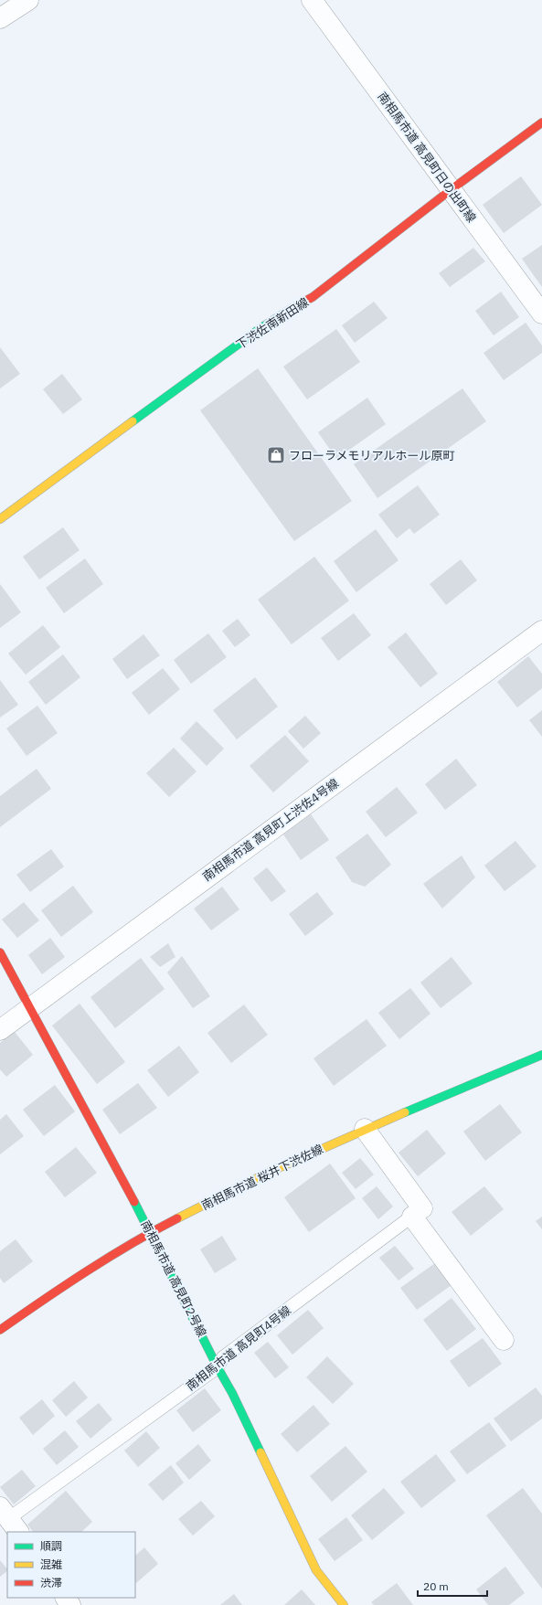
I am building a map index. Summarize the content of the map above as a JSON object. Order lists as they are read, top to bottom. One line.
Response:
{"streets":{"street":["南相馬市道 高見町日の出町線","下渋佐南新田線","南相馬市道 高見町上渋佐4号線","南相馬市道 桜井下渋佐線","南相馬市道 高見町2号線"],"lane":["南相馬市道 高見町4号線"]},"crossings":[["南相馬市道 高見町日の出町線","下渋佐南新田線"],["南相馬市道 高見町上渋佐4号線","南相馬市道 高見町2号線"],["南相馬市道 桜井下渋佐線","南相馬市道 高見町2号線"],["南相馬市道 高見町2号線","南相馬市道 高見町4号線"]],"places":{"shop":["フローラメモリアルホール原町"]},"legend":["順調","混雑","渋滞"],"scale_bar":"20 m"}
